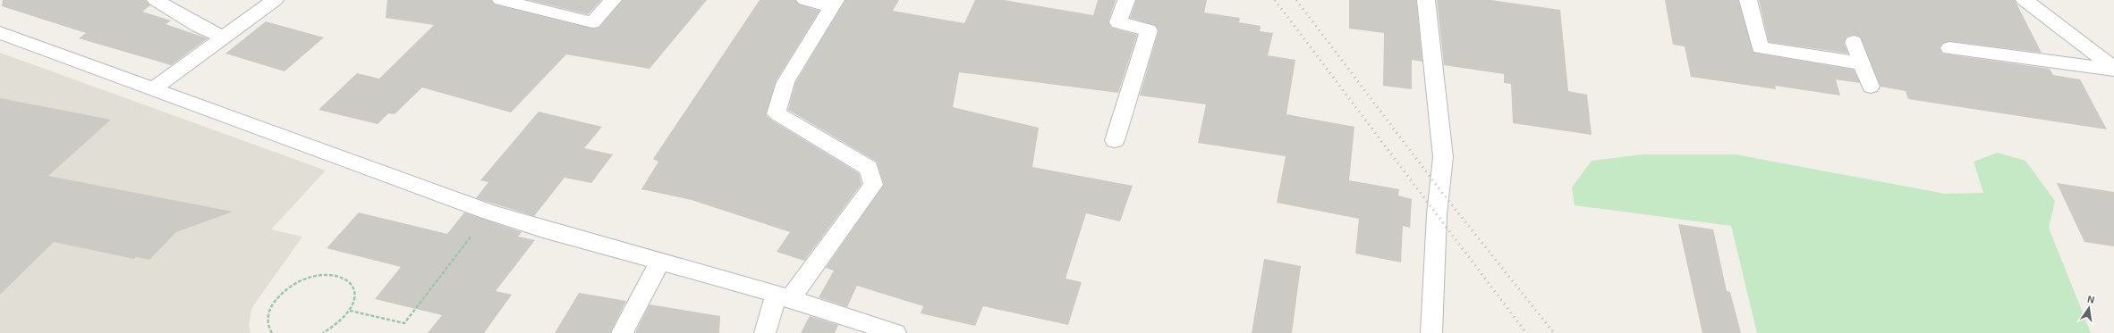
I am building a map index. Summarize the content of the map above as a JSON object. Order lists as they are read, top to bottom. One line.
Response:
{"north":"top"}
